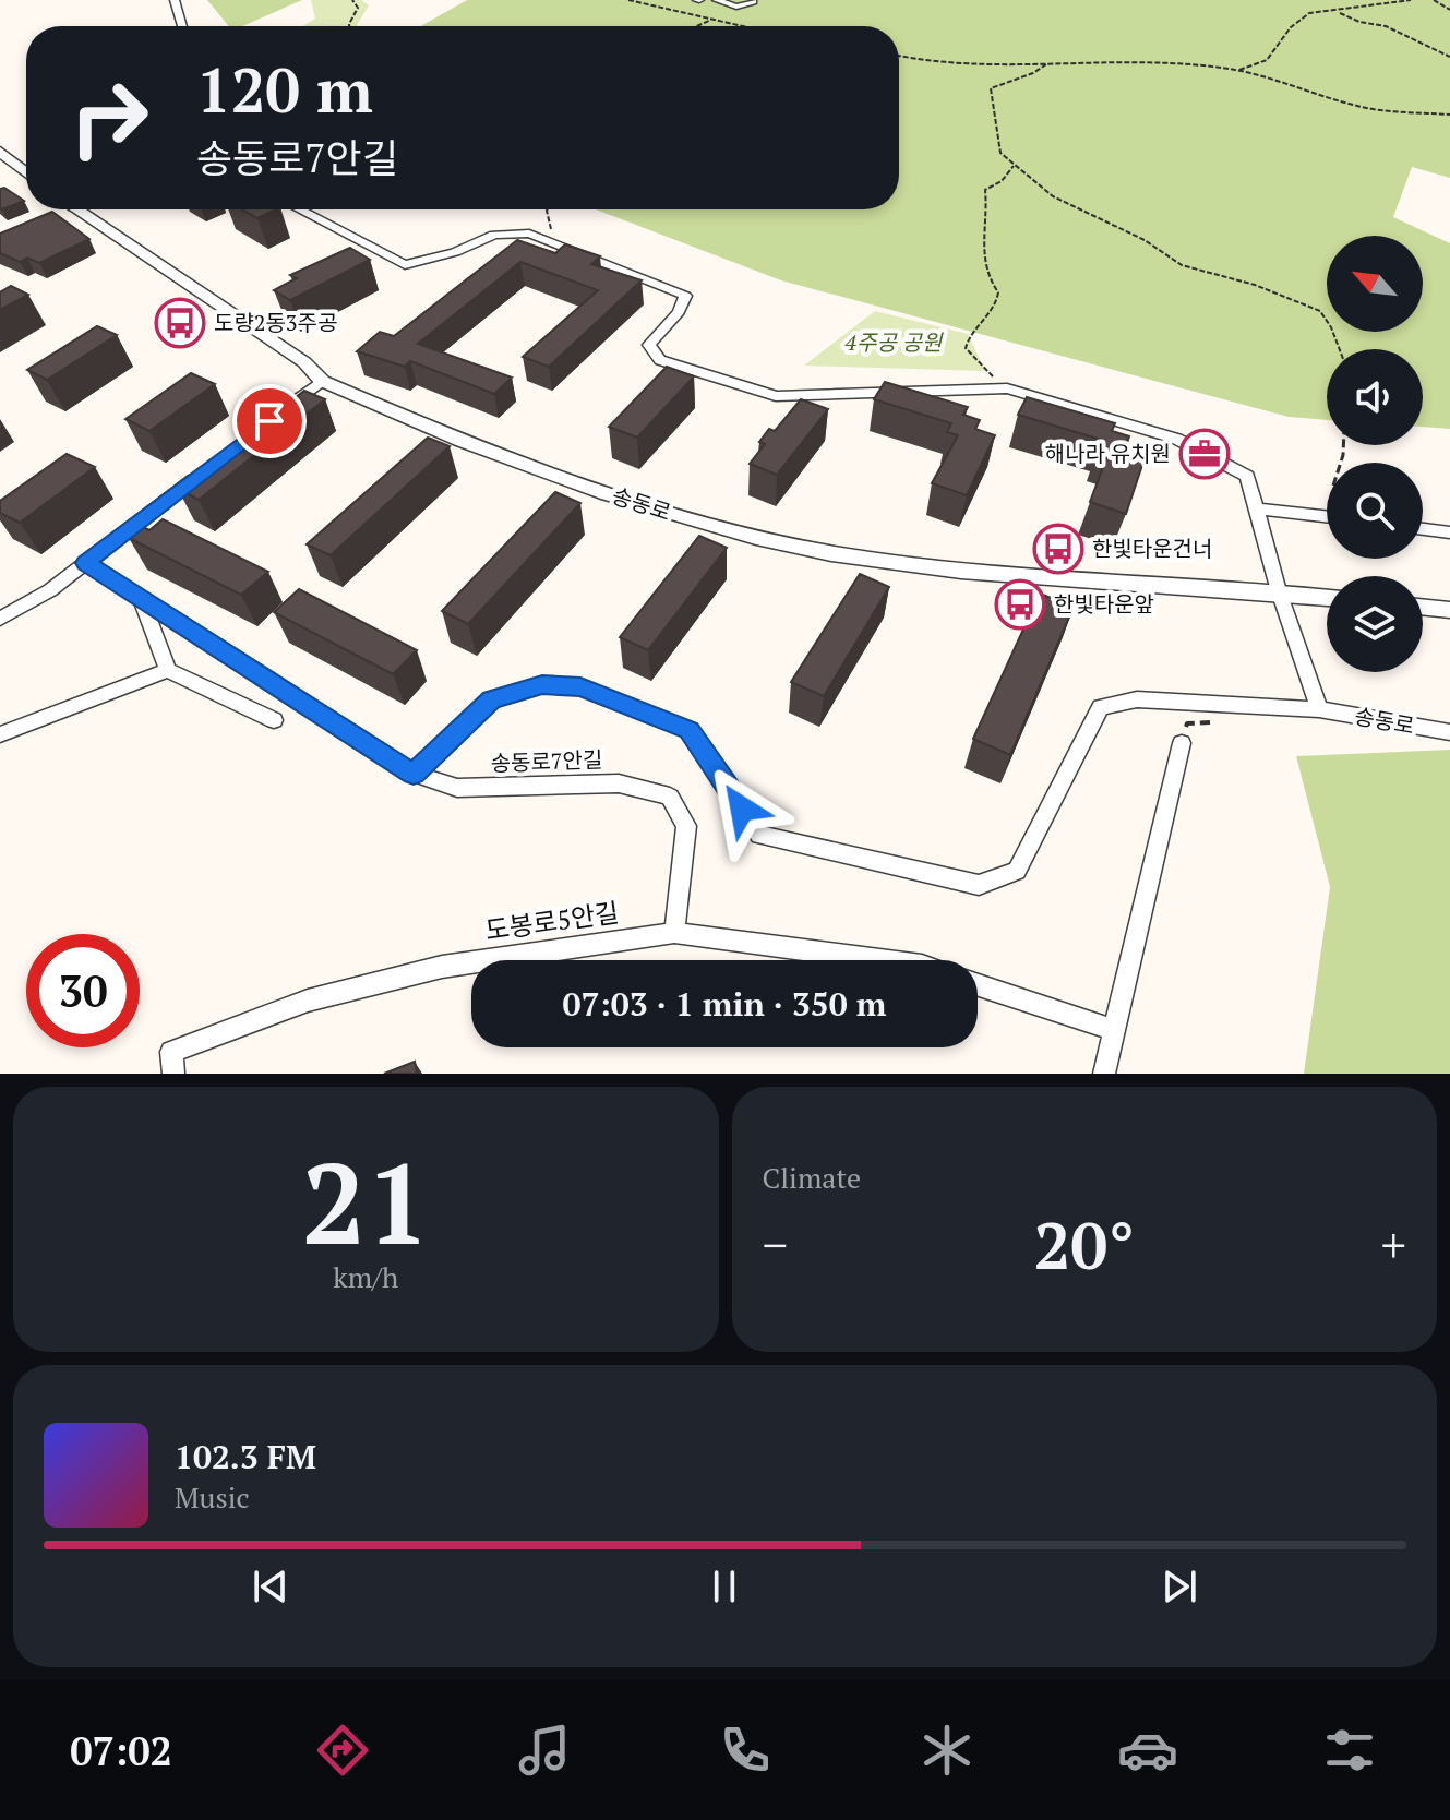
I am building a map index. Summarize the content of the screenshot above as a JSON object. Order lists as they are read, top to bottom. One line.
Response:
{"streets":{"street":["송동로","송동로7안길","도봉로5안길"]},"crossings":[["송동로","송동로7안길"],["송동로7안길","도봉로5안길"]],"parks":["4주공 공원"],"places":{"bus stop":["도량2동3주공","한빛타운건너","한빛타운앞"],"office":["해나라 유치원"]},"north":"top left","page":{"turn":["120 m","송동로7안길"],"limit":"30","trip":"07:03 · 1 min · 350 m","tile":[["21","km/h"],"Climate"],"heat":["−","20°","+"],"song":["102.3 FM","Music"],"tabs":"07:02"}}
